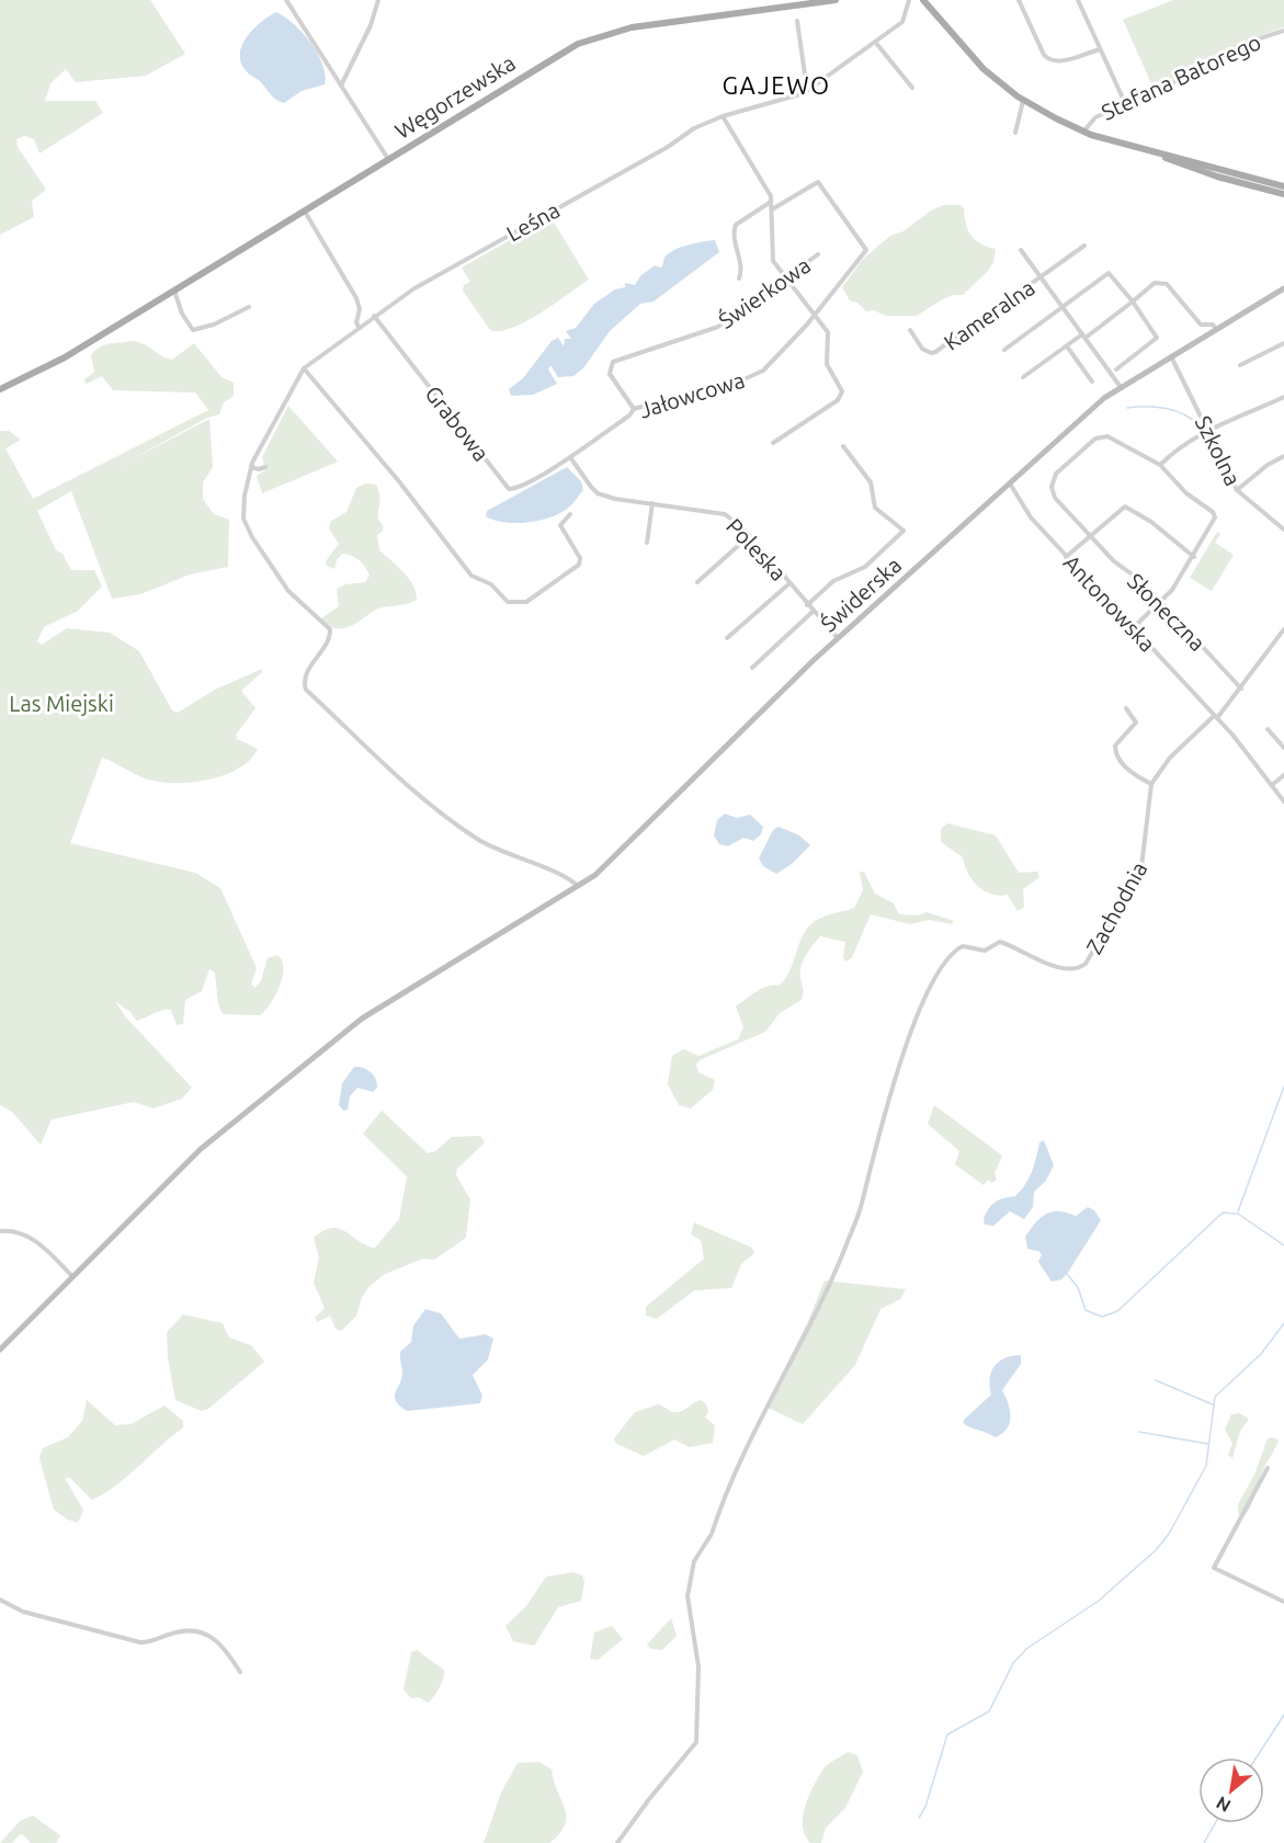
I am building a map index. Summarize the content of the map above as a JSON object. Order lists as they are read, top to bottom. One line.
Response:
{"streets":{"main road":["Węgorzewska"],"street":["Stefana Batorego","Leśna","Świerkowa","Kameralna","Jałowcowa","Grabowa","Szkolna","Poleska","Świderska","Antonowska","Słoneczna","Zachodnia"]},"crossings":[["Leśna","Grabowa"],["Leśna","Świderska"],["Świerkowa","Jałowcowa"],["Jałowcowa","Grabowa"],["Jałowcowa","Poleska"],["Szkolna","Świderska"],["Poleska","Świderska"],["Świderska","Antonowska"],["Antonowska","Zachodnia"],["Słoneczna","Zachodnia"]],"districts":["GAJEWO"],"parks":["Las Miejski"],"north":"bottom left"}
